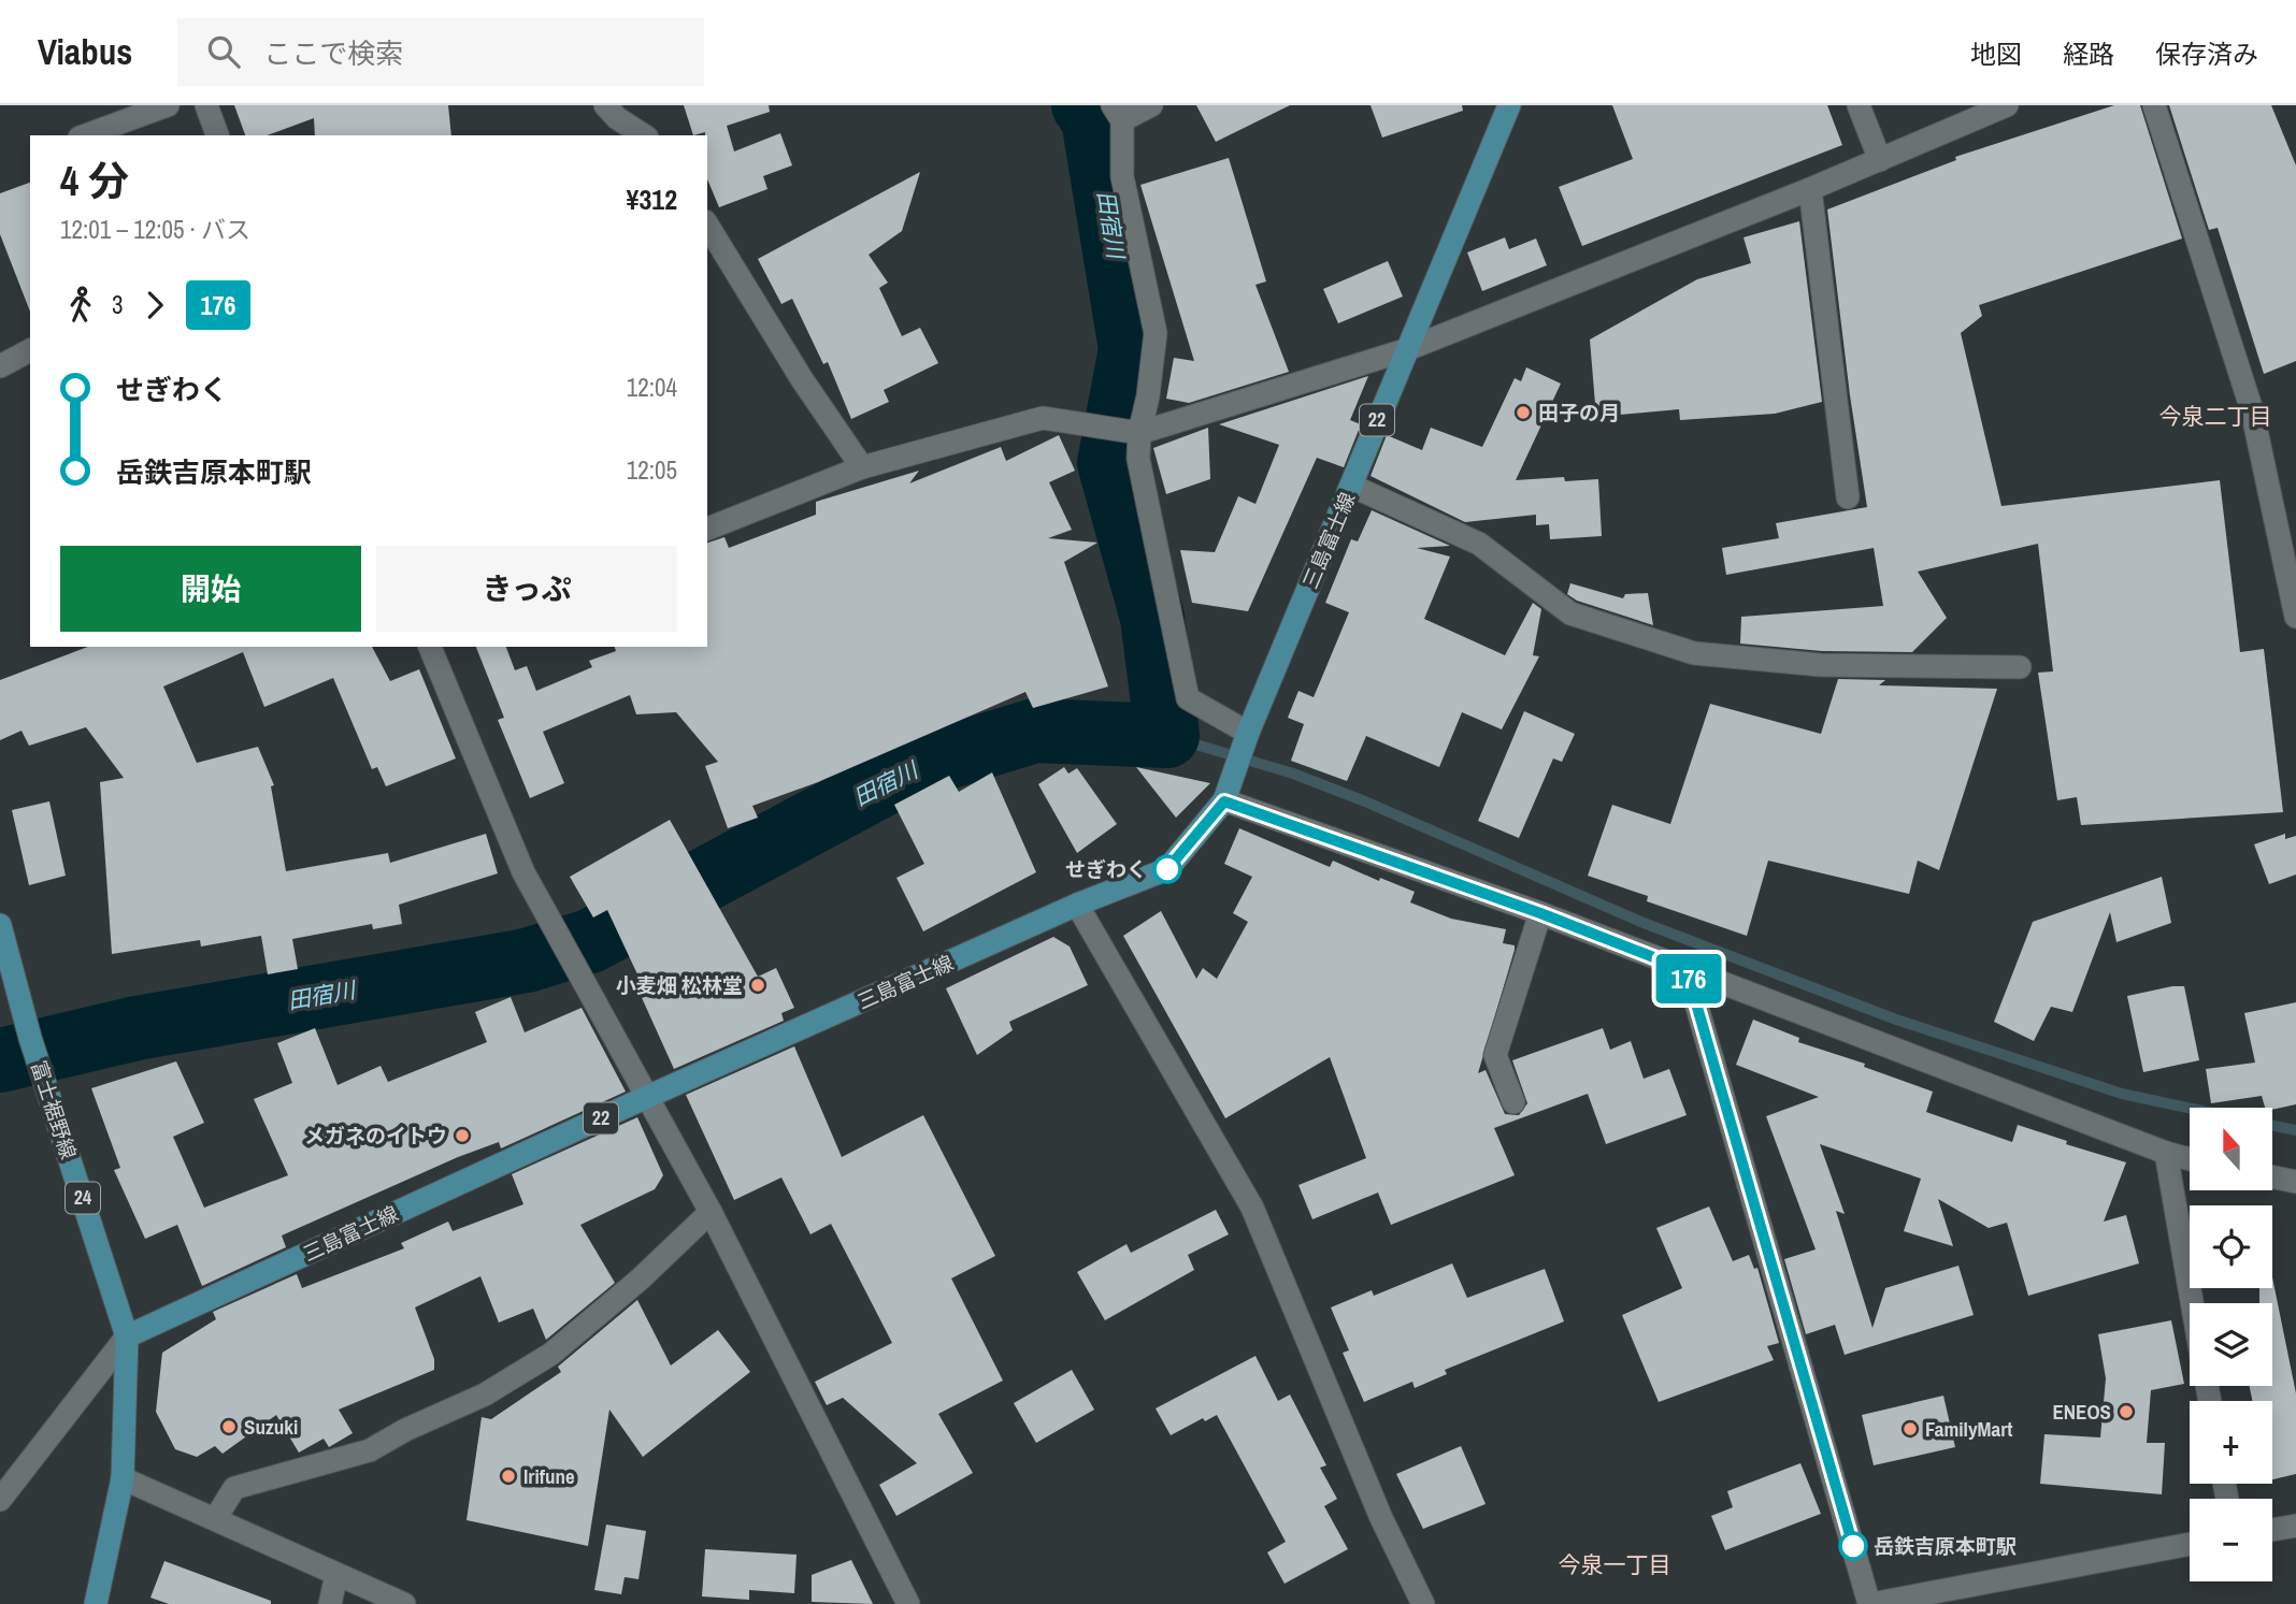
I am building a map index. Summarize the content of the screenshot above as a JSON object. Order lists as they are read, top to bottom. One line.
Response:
{"streets":{"main road":["22","三島富士線","富士裾野線","24"]},"crossings":[["三島富士線","富士裾野線"]],"districts":["今泉二丁目","今泉一丁目"],"water":["田宿川"],"places":["田子の月","せぎわく","小麦畑 松林堂","メガネのイトウ","ENEOS","Suzuki","FamilyMart","Irifune","岳鉄吉原本町駅"],"lines":["bus line 176"],"north":"top","page":{"header":"Viabus","search":"ここで検索","nav":["地図","経路","保存済み"],"on_map":"176","heading":["4 分","12:01 – 12:05 · バス","¥312"],"legs":["3","176"],"list":[{"name":"せぎわく","value":"12:04"},{"name":"岳鉄吉原本町駅","value":"12:05"}],"buttons":["開始","きっぷ"],"map_buttons":["+","−"]}}
